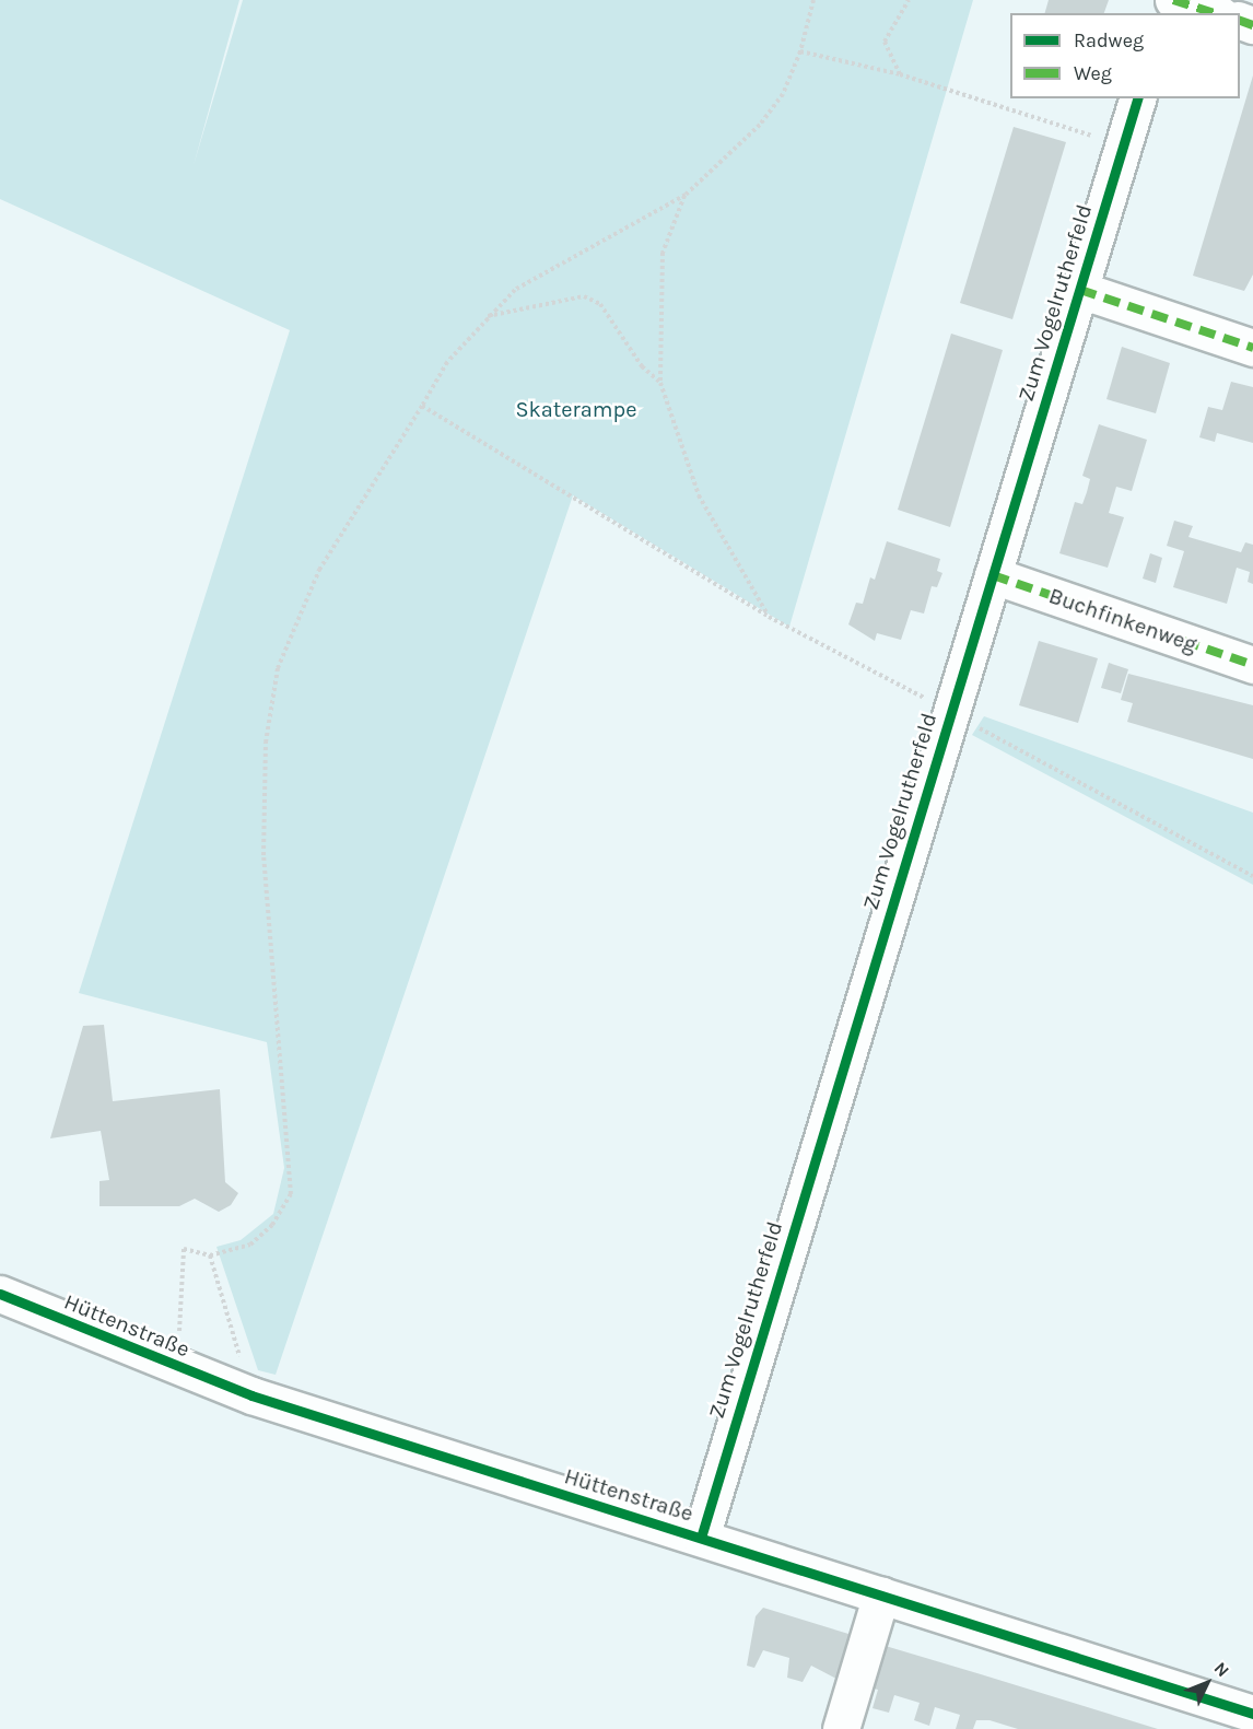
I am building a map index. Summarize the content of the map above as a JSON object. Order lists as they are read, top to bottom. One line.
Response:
{"streets":{"street":["Zum Vogelrutherfeld","Buchfinkenweg","Hüttenstraße"]},"crossings":[["Zum Vogelrutherfeld","Buchfinkenweg"],["Zum Vogelrutherfeld","Hüttenstraße"]],"parks":["Skaterampe"],"legend":["Radweg","Weg"],"north":"top right"}
